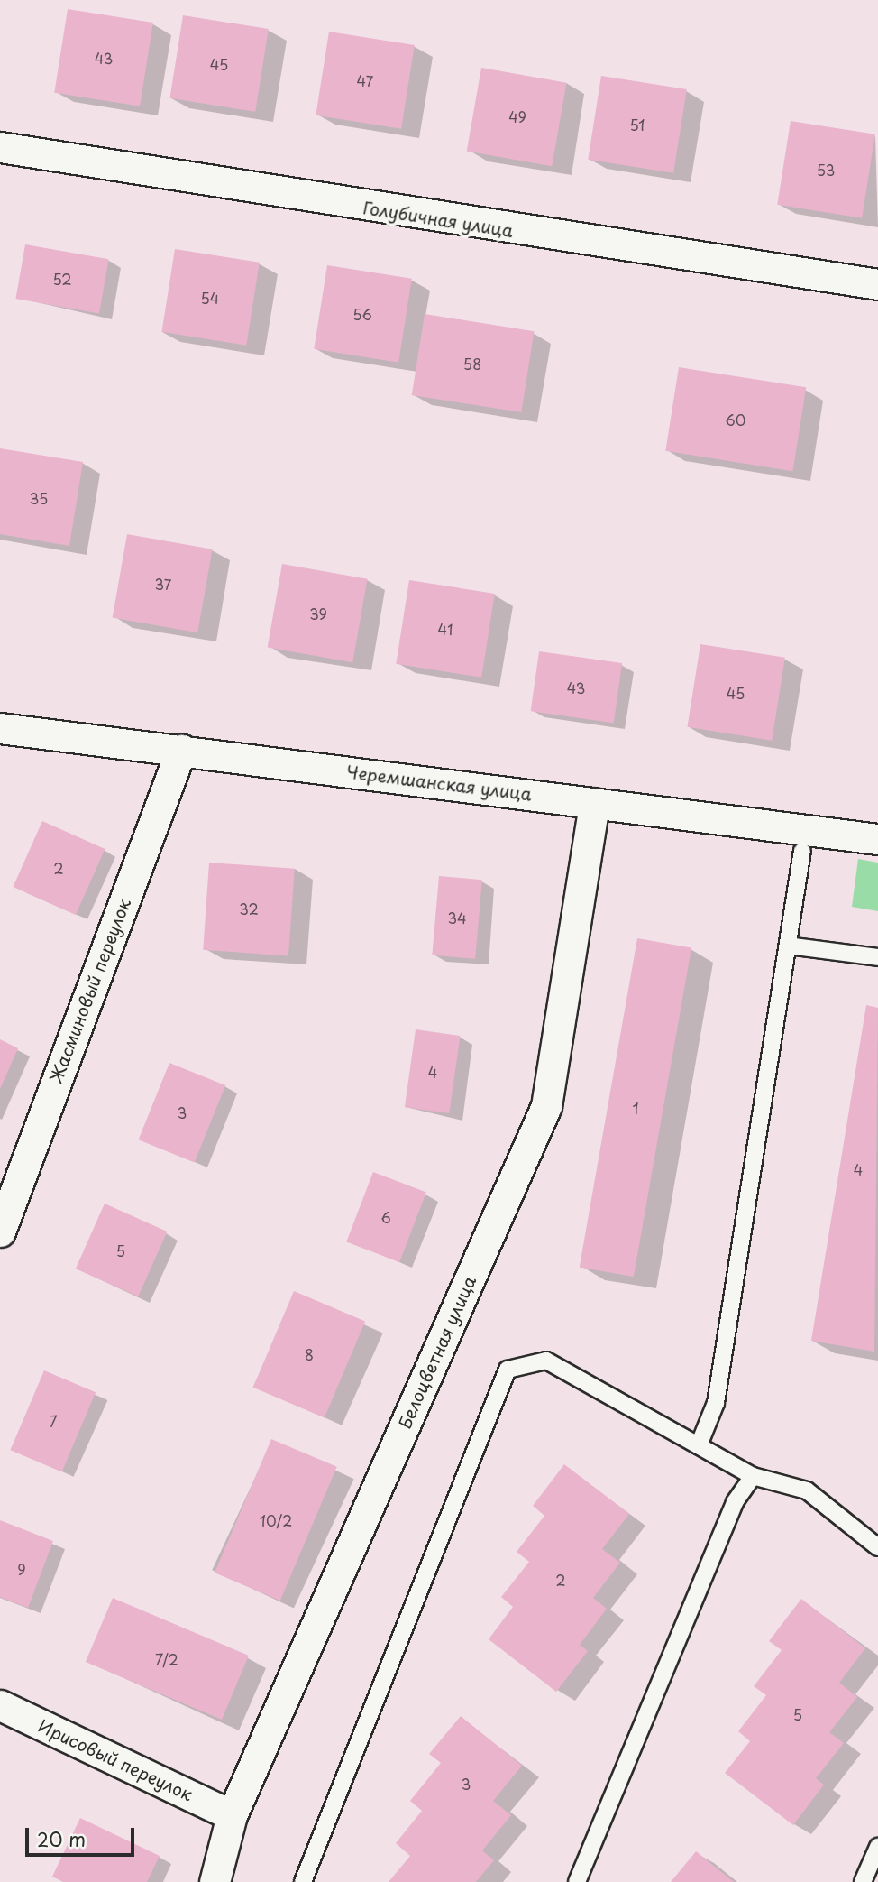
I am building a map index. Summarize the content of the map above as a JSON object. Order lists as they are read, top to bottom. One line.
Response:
{"streets":{"street":["Голубичная улица","Черемшанская улица","Жасминовый переулок","Белоцветная улица","Ирисовый переулок"]},"crossings":[["Черемшанская улица","Жасминовый переулок"],["Черемшанская улица","Белоцветная улица"],["Белоцветная улица","Ирисовый переулок"]],"house_numbers":["43","45","47","49","51","53","52","54","56","58","60","35","37","39","41","43","45","2","32","34","4","1","3","4","6","5","8","7","10/2","9","2","7/2","5","3"],"scale_bar":"20 m"}
